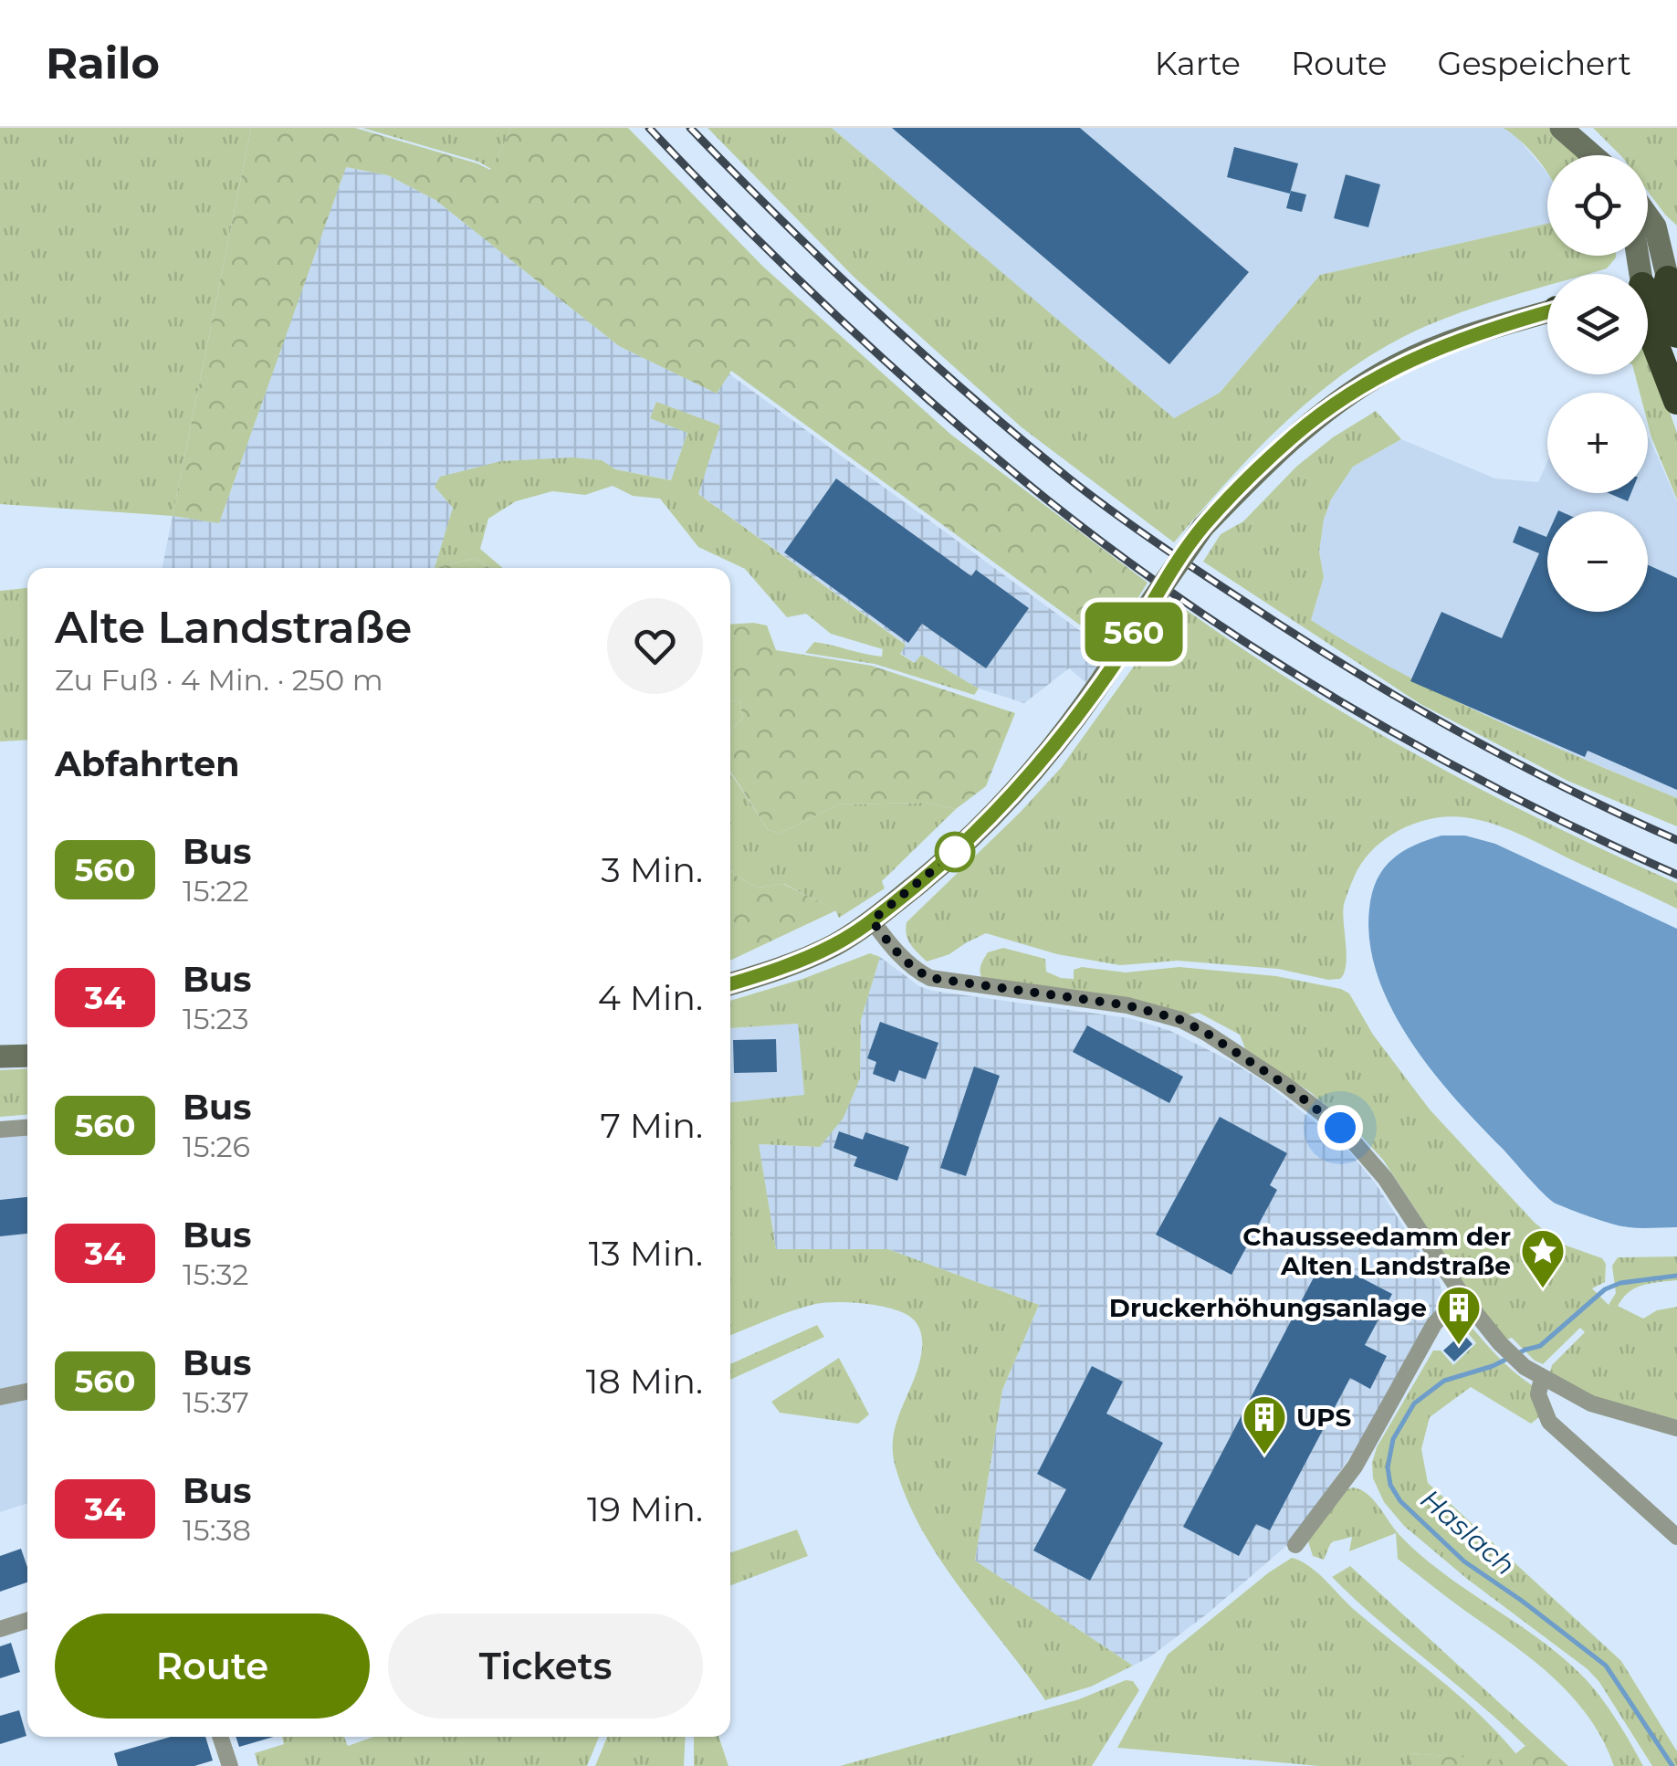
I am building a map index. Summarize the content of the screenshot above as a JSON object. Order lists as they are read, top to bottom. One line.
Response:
{"water":["Haslach"],"places":{"place":["Chausseedamm der Alten Landstraße"],"building":["Druckerhöhungsanlage","UPS"]},"lines":["bus line 560"],"page":{"header":"Railo","nav":["Karte","Route","Gespeichert"],"on_map":"560","map_buttons":["+","−"],"heading":[["Alte Landstraße","Zu Fuß · 4 Min. · 250 m"],"Abfahrten"],"list":[{"mark":"560","name":"Bus","note":"15:22","value":"3 Min."},{"mark":"34","name":"Bus","note":"15:23","value":"4 Min."},{"mark":"560","name":"Bus","note":"15:26","value":"7 Min."},{"mark":"34","name":"Bus","note":"15:32","value":"13 Min."},{"mark":"560","name":"Bus","note":"15:37","value":"18 Min."},{"mark":"34","name":"Bus","note":"15:38","value":"19 Min."}],"buttons":["Route","Tickets"]}}
